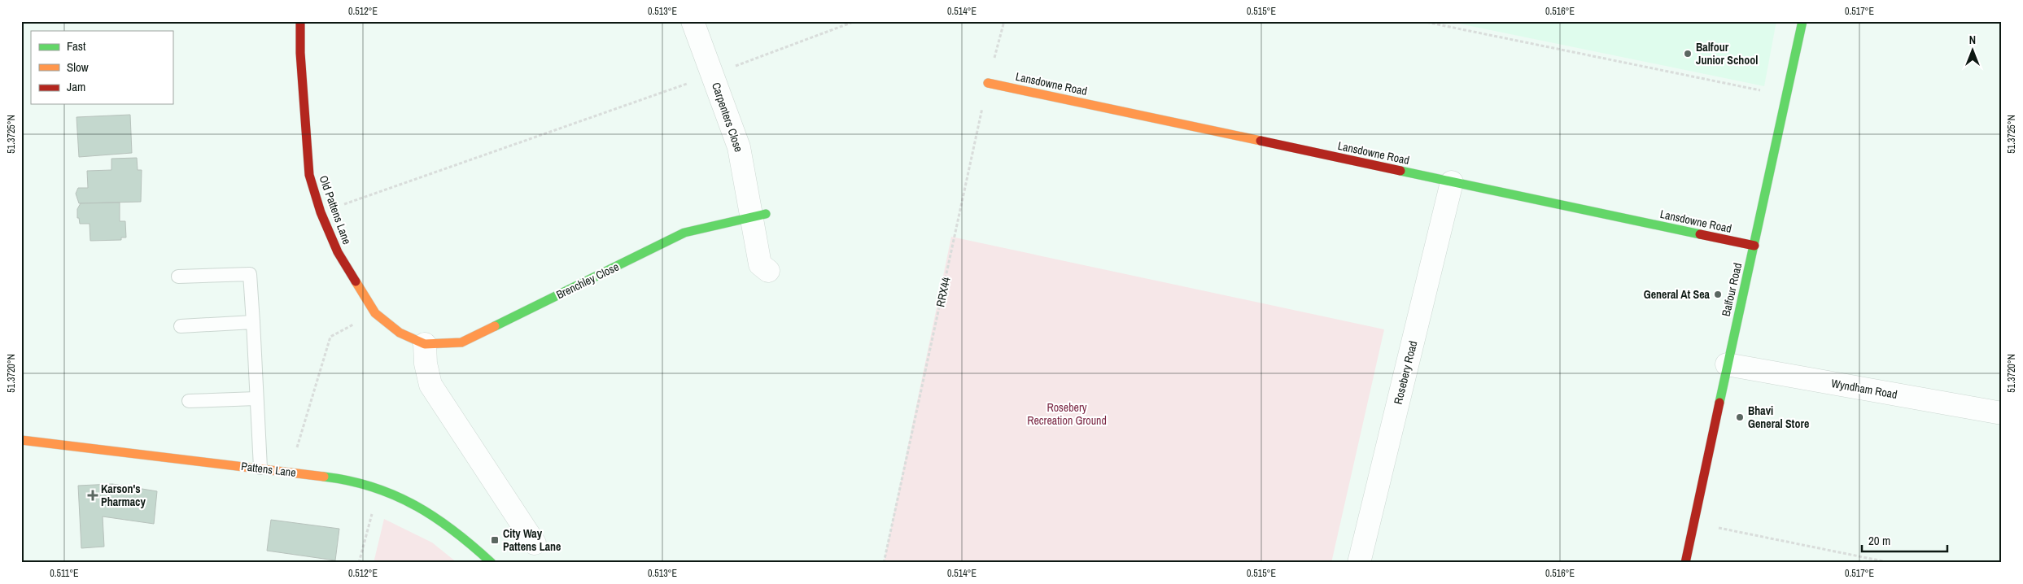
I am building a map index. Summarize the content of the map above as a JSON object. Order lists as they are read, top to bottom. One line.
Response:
{"streets":{"street":["Lansdowne Road","Carpenters Close","Old Pattens Lane","Brenchley Close","Balfour Road","Rosebery Road","Wyndham Road","Pattens Lane"],"path":["RRX44"]},"crossings":[["Lansdowne Road","Balfour Road"],["Lansdowne Road","RRX44"],["Lansdowne Road","Rosebery Road"],["Carpenters Close","Brenchley Close"],["Old Pattens Lane","Brenchley Close"],["Balfour Road","Wyndham Road"]],"parks":["Rosebery Recreation Ground"],"places":{"other":["Balfour Junior School","General At Sea","Bhavi General Store"],"health":["Karson's Pharmacy"],"transit":["City Way Pattens Lane"]},"legend":["Fast","Slow","Jam"],"scale_bar":"20 m","north":"top","coordinates":["0.512°E","0.513°E","0.514°E","0.515°E","0.516°E","0.517°E","51.3725°N","51.3720°N","0.511°E"]}
